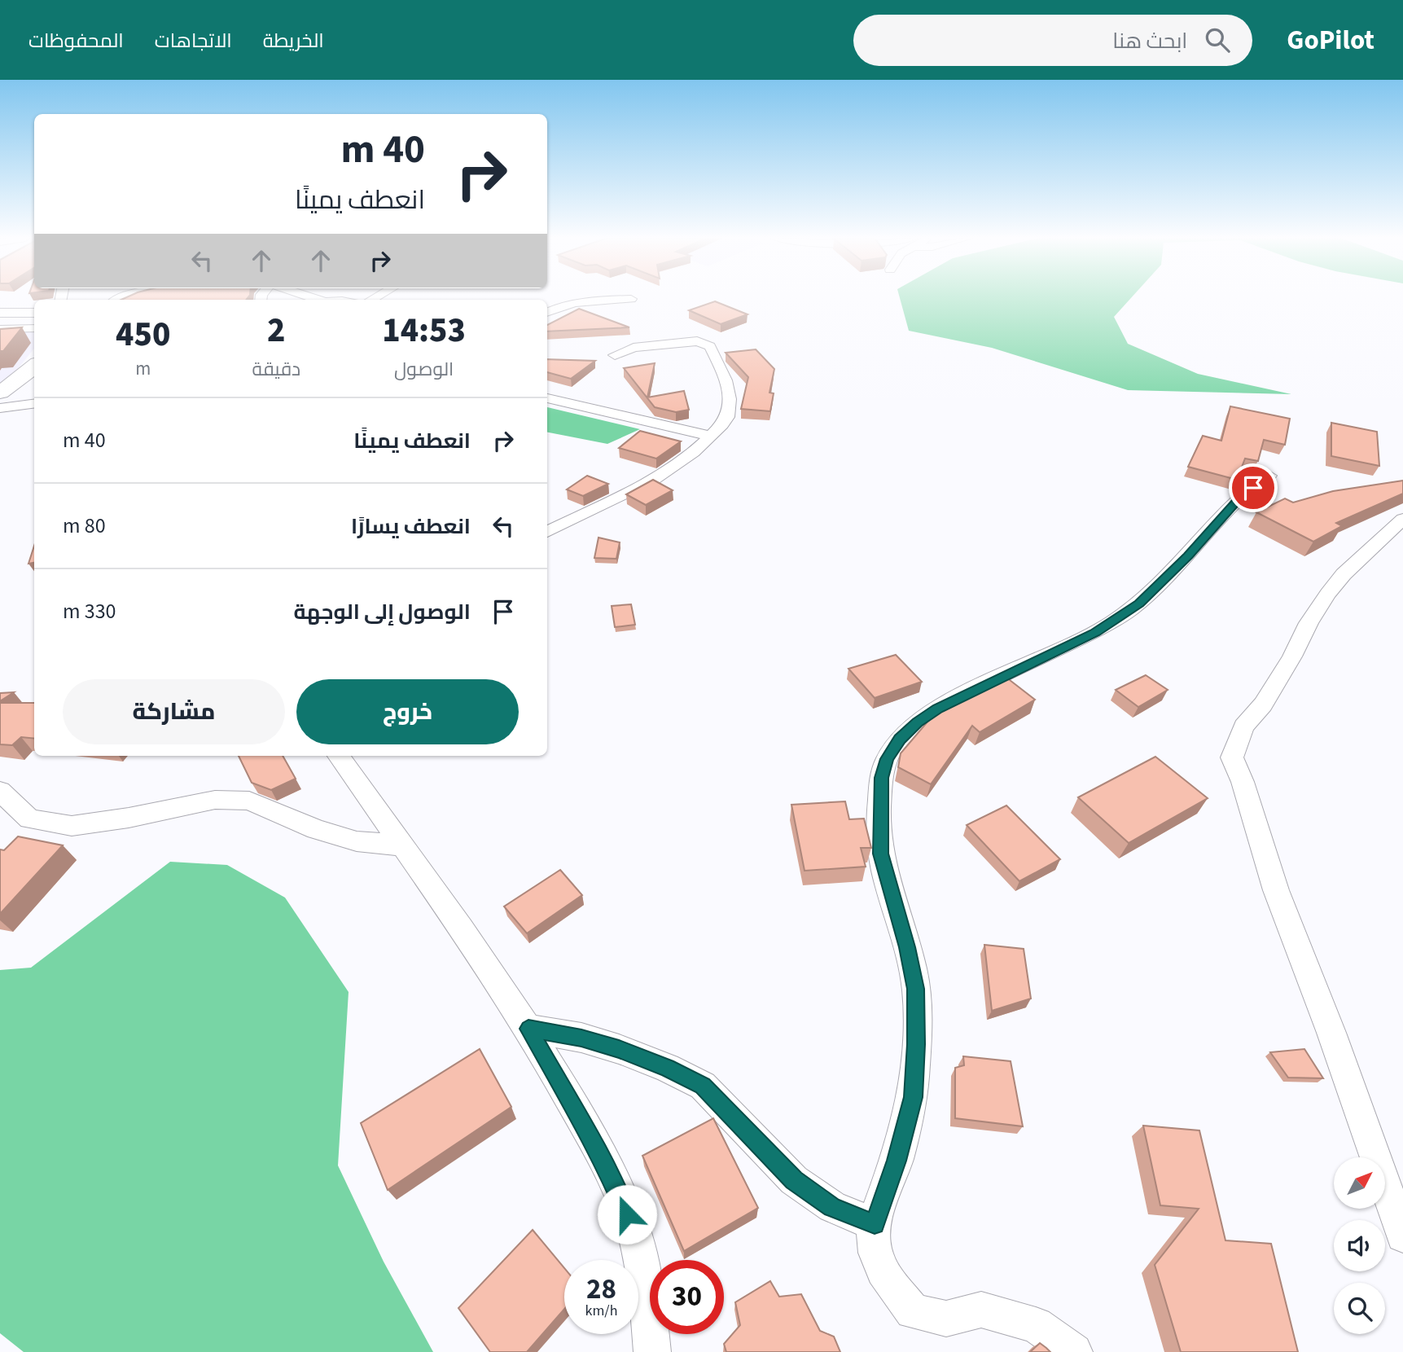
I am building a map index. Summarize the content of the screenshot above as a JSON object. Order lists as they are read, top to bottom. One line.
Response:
{"north":"top right","page":{"header":"GoPilot","search":"ابحث هنا","nav":["الخريطة","الاتجاهات","المحفوظات"],"turn":["40 m","انعطف يمينًا"],"eta":["14:53","الوصول","2","دقيقة","450","m"],"list":[{"name":"انعطف يمينًا","value":"40 m"},{"name":"انعطف يسارًا","value":"80 m"},{"name":"الوصول إلى الوجهة","value":"330 m"}],"buttons":["خروج","مشاركة"],"speed":"28 km/h","limit":"30"}}
